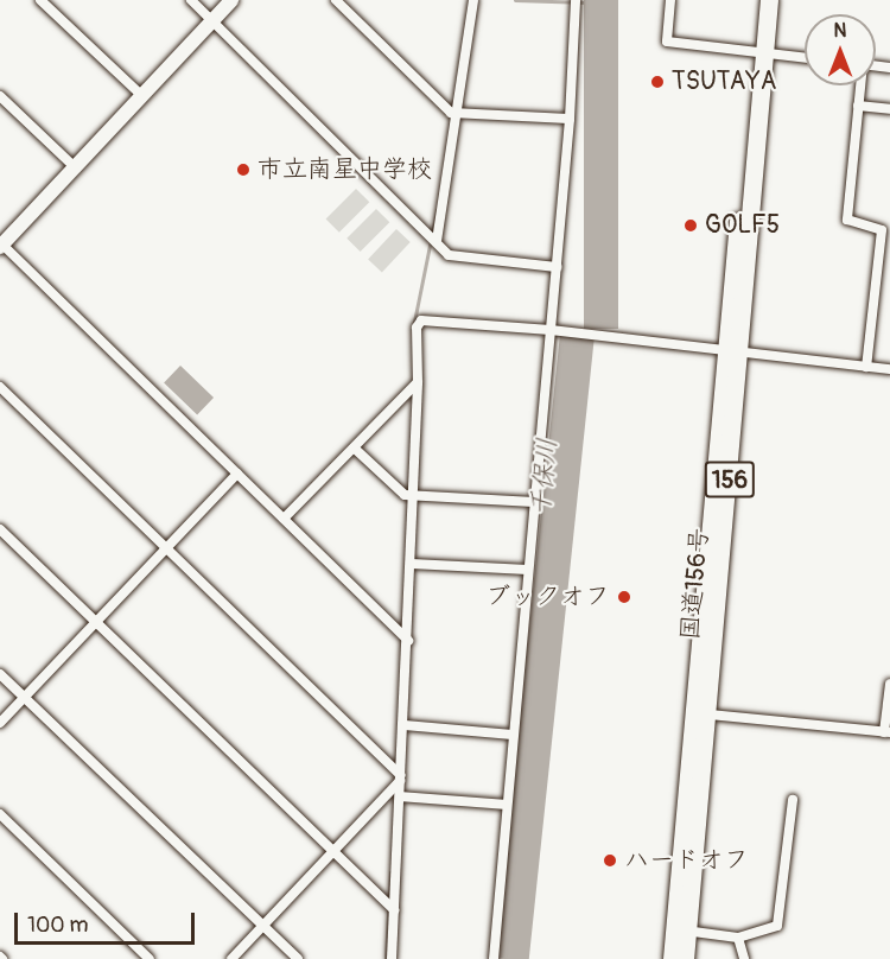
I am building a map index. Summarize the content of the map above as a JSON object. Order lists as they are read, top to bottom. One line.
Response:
{"streets":{"highway":["156","国道156号"]},"water":["千保川"],"places":["TSUTAYA","市立南星中学校","GOLF5","ブックオフ","ハードオフ"],"scale_bar":"100 m","north":"top"}
